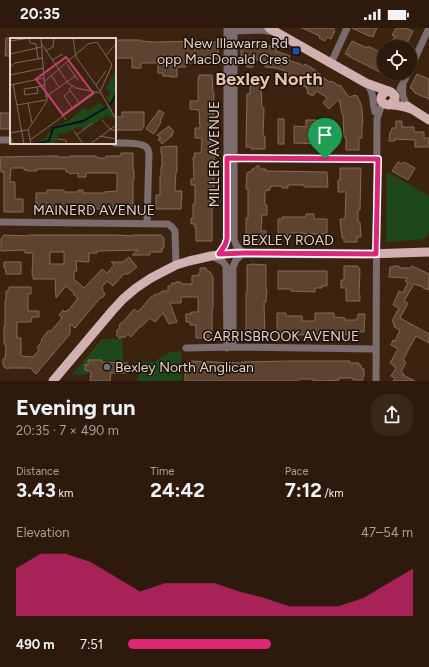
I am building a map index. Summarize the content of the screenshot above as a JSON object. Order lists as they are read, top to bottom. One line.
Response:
{"streets":{"main road":["BEXLEY ROAD"],"street":["MILLER AVENUE","MAINERD AVENUE","CARRISBROOK AVENUE"]},"crossings":[["MILLER AVENUE","BEXLEY ROAD"],["MAINERD AVENUE","BEXLEY ROAD"]],"districts":["Bexley North"],"places":{"transit":["New Illawarra Rd opp MacDonald Cres"],"other":["Bexley North Anglican"]},"page":{"status":"20:35","heading":["Evening run","20:35 · 7 × 490 m"],"stats":[["Distance","3.43 km"],["Time","24:42"],["Pace","7:12 /km"]],"chart":["Elevation","47–54 m"],"list":[{"name":"490 m","note":"7:51"}]}}
